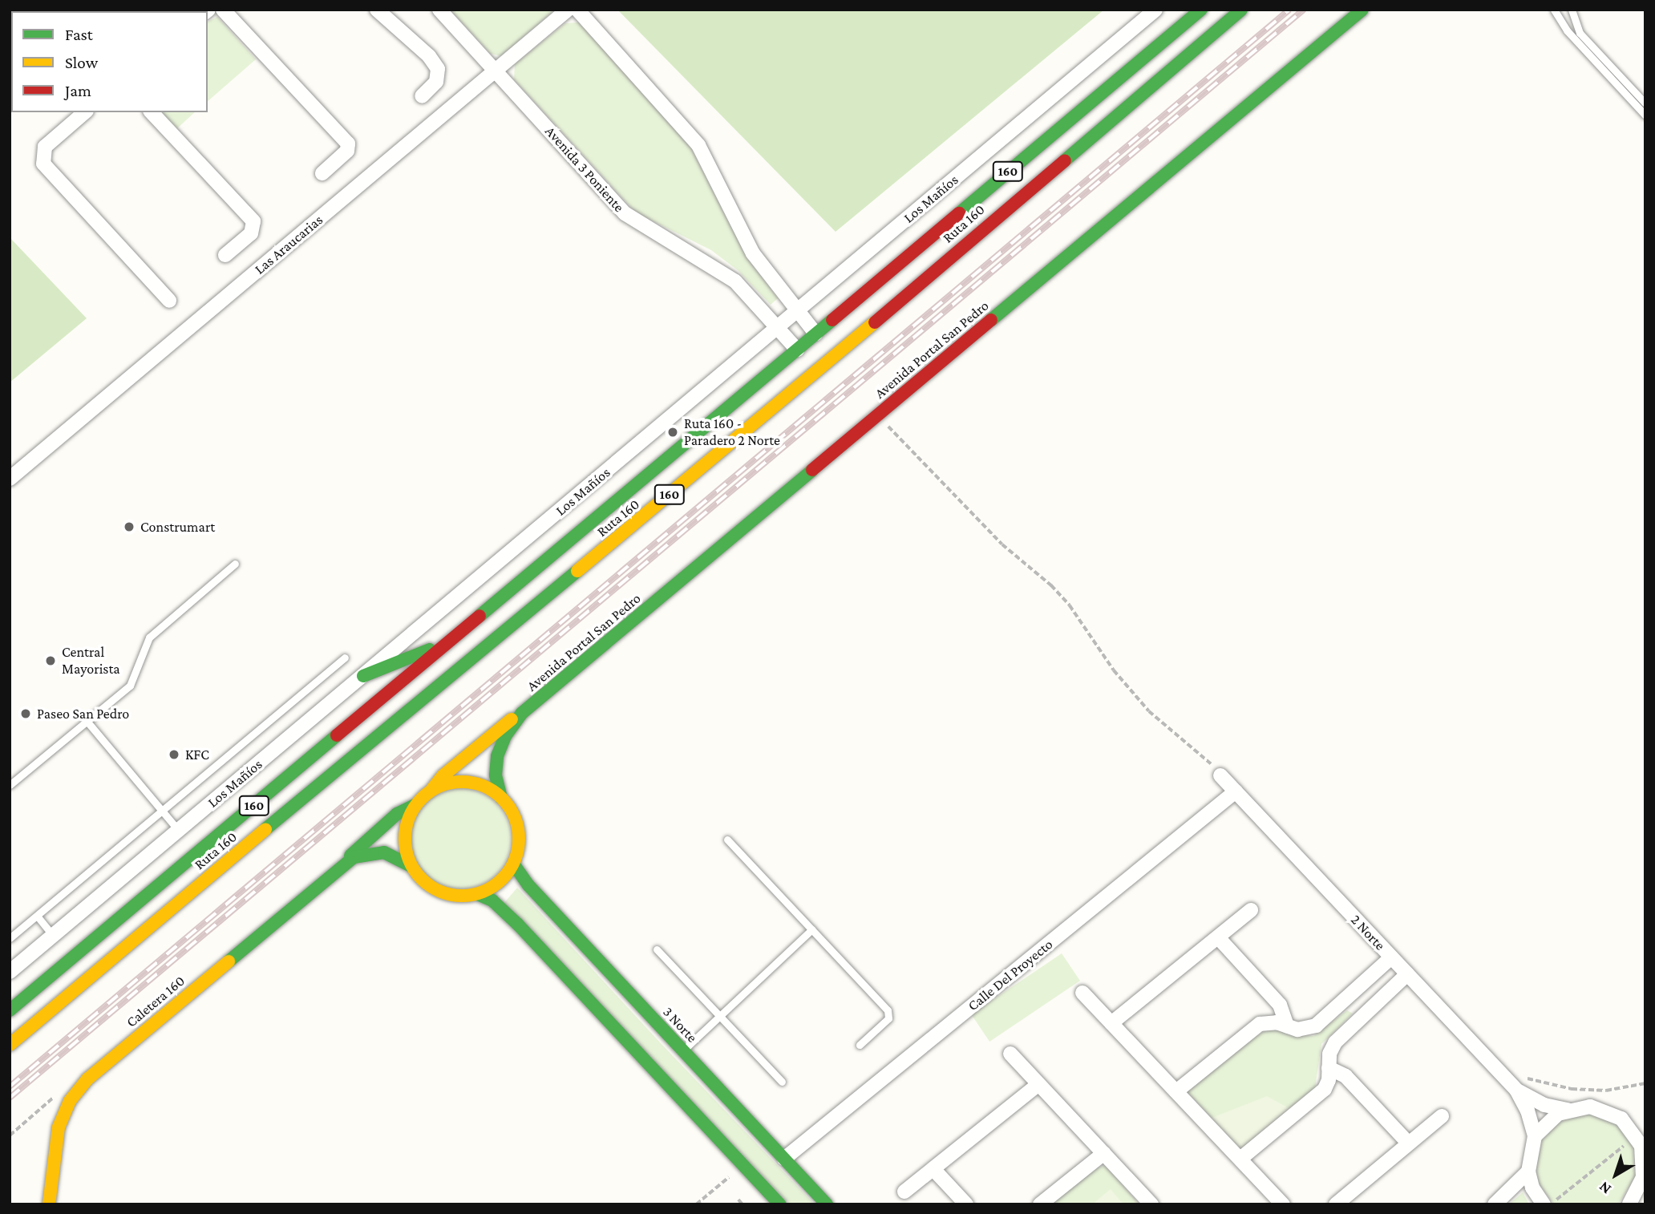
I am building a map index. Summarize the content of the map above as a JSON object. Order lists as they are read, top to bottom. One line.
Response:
{"streets":{"main road":["160","Ruta 160","Avenida Portal San Pedro","Caletera 160","3 Norte"],"street":["Avenida 3 Poniente","Los Mañíos","Las Araucarias","2 Norte","Calle Del Proyecto"]},"crossings":[["Avenida 3 Poniente","Los Mañíos"],["Avenida 3 Poniente","Ruta 160"],["Avenida 3 Poniente","Las Araucarias"],["Avenida Portal San Pedro","Caletera 160"],["Avenida Portal San Pedro","3 Norte"],["2 Norte","Calle Del Proyecto"],["Calle Del Proyecto","3 Norte"],["Caletera 160","3 Norte"]],"places":["Ruta 160 - Paradero 2 Norte","Construmart","Central Mayorista","Paseo San Pedro","KFC"],"legend":["Fast","Slow","Jam"],"north":"bottom left"}
